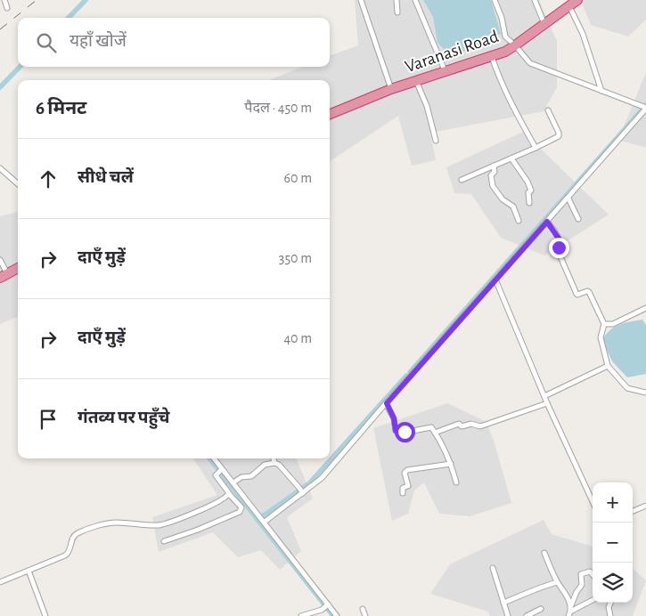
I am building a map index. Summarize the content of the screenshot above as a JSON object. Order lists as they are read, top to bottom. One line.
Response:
{"streets":{"highway":["Varanasi Road"]},"page":{"search":"यहाँ खोजें","heading":["6 मिनट","पैदल · 450 m"],"list":[["सीधे चलें","60 m"],["दाएँ मुड़ें","350 m"],["दाएँ मुड़ें","40 m"],"गंतव्य पर पहुँचे"],"map_buttons":["+","−"]}}
